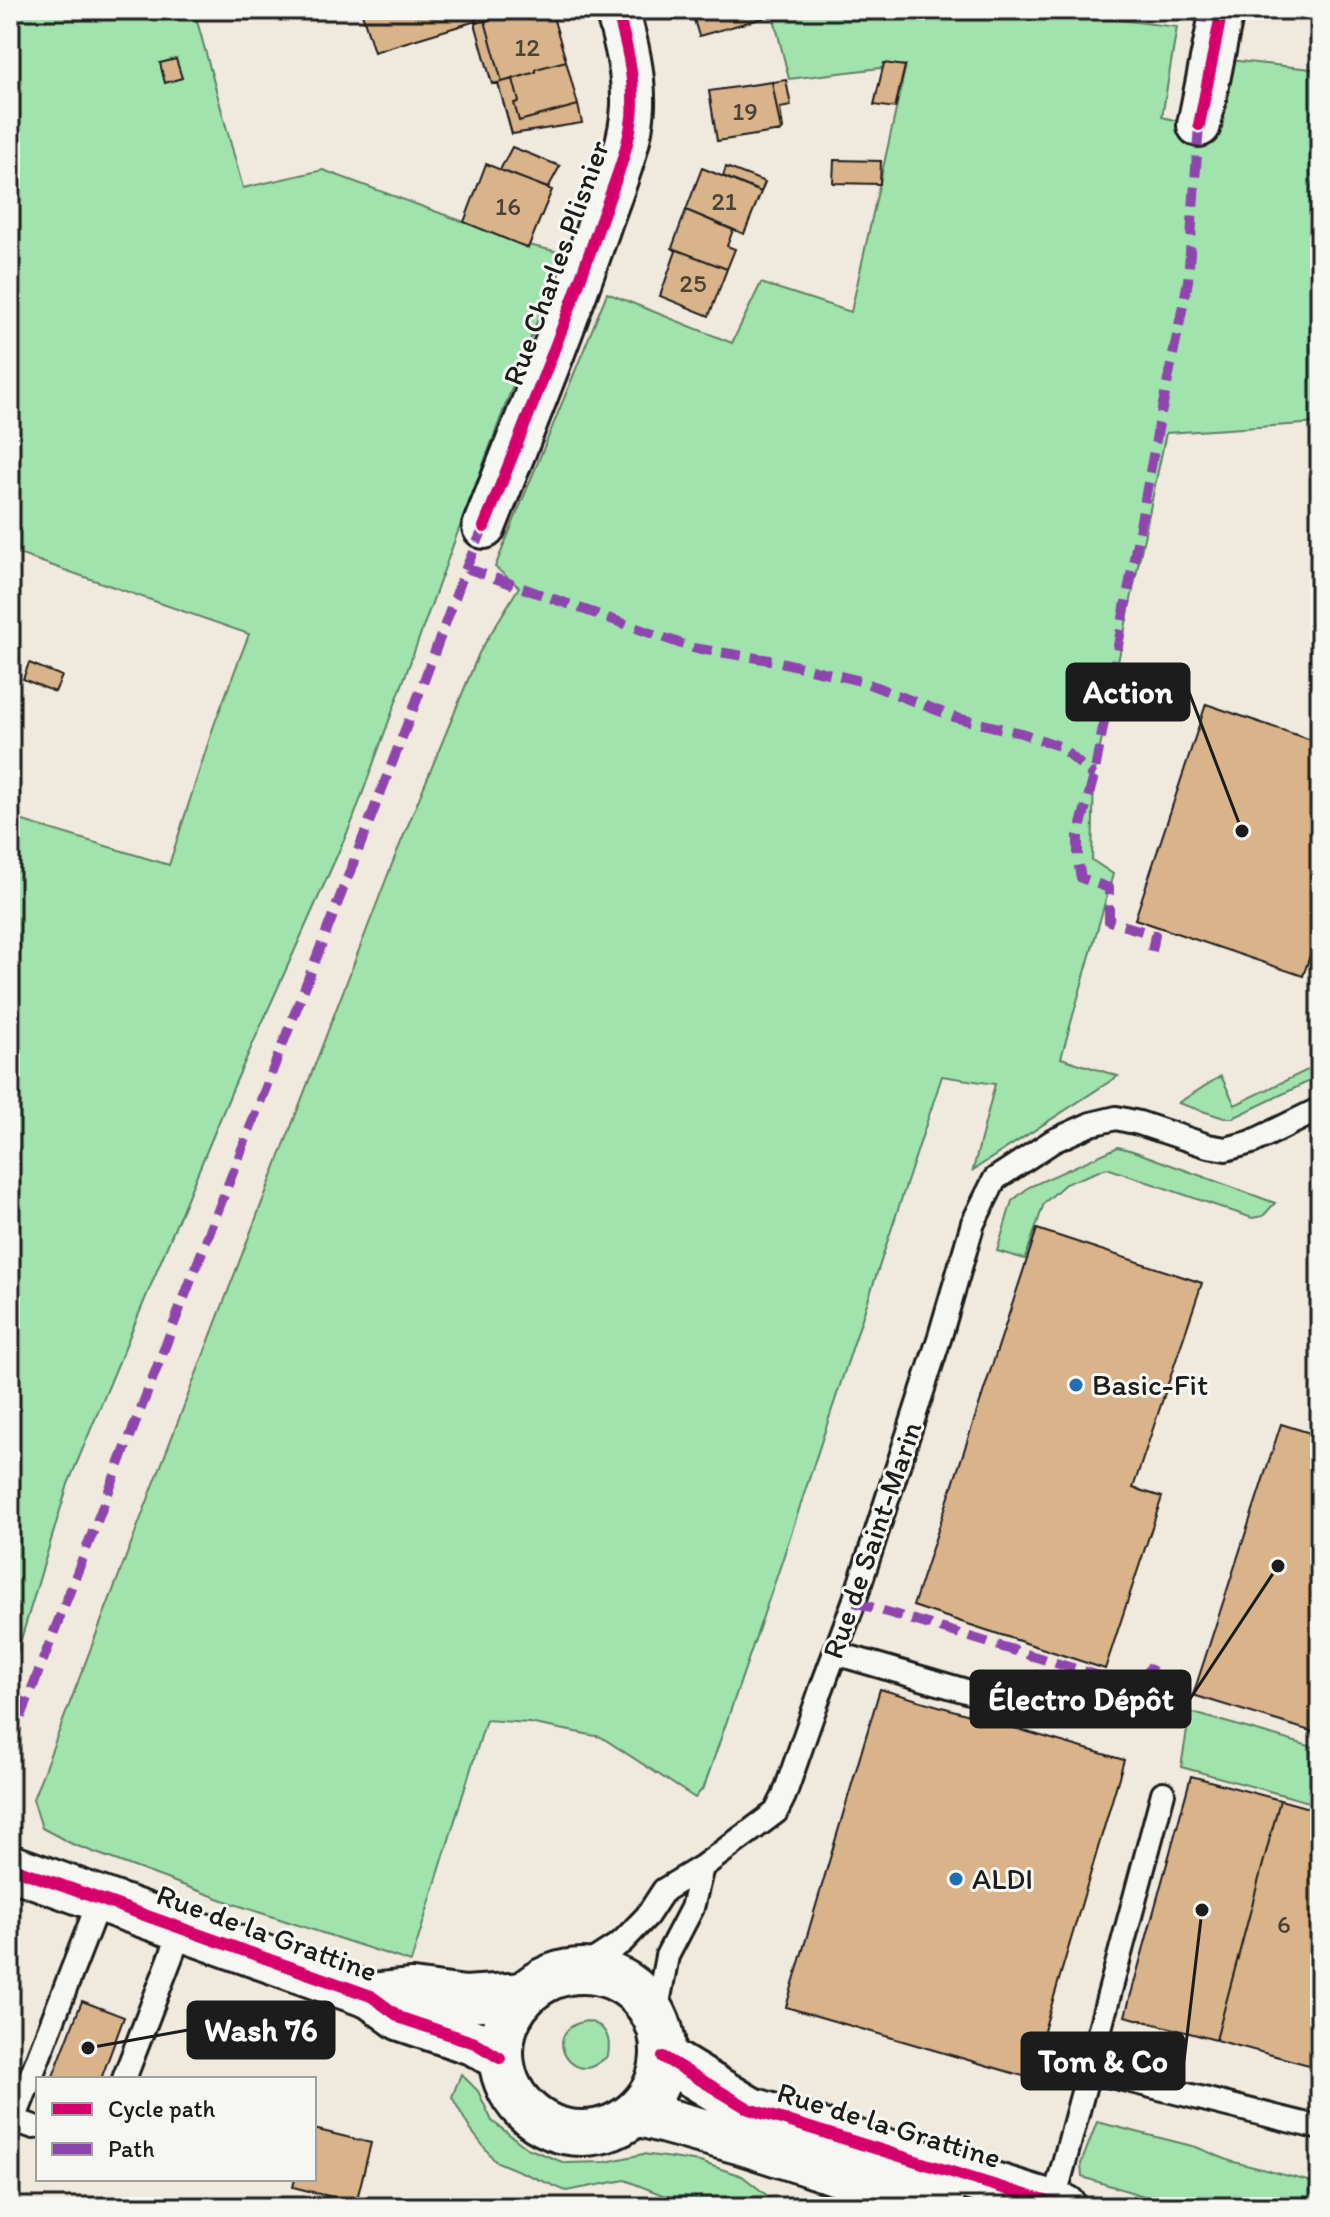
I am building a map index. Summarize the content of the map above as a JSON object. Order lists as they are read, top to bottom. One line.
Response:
{"streets":{"street":["Rue Charles Plisnier","Rue de la Grattine"],"lane":["Rue de Saint-Marin"]},"crossings":[["Rue de Saint-Marin","Rue de la Grattine"]],"places":["Action","Basic-Fit","Électro Dépôt","ALDI","Tom & Co","Wash 76"],"house_numbers":["12","19","21","16","25","6"],"legend":["Cycle path","Path"]}
